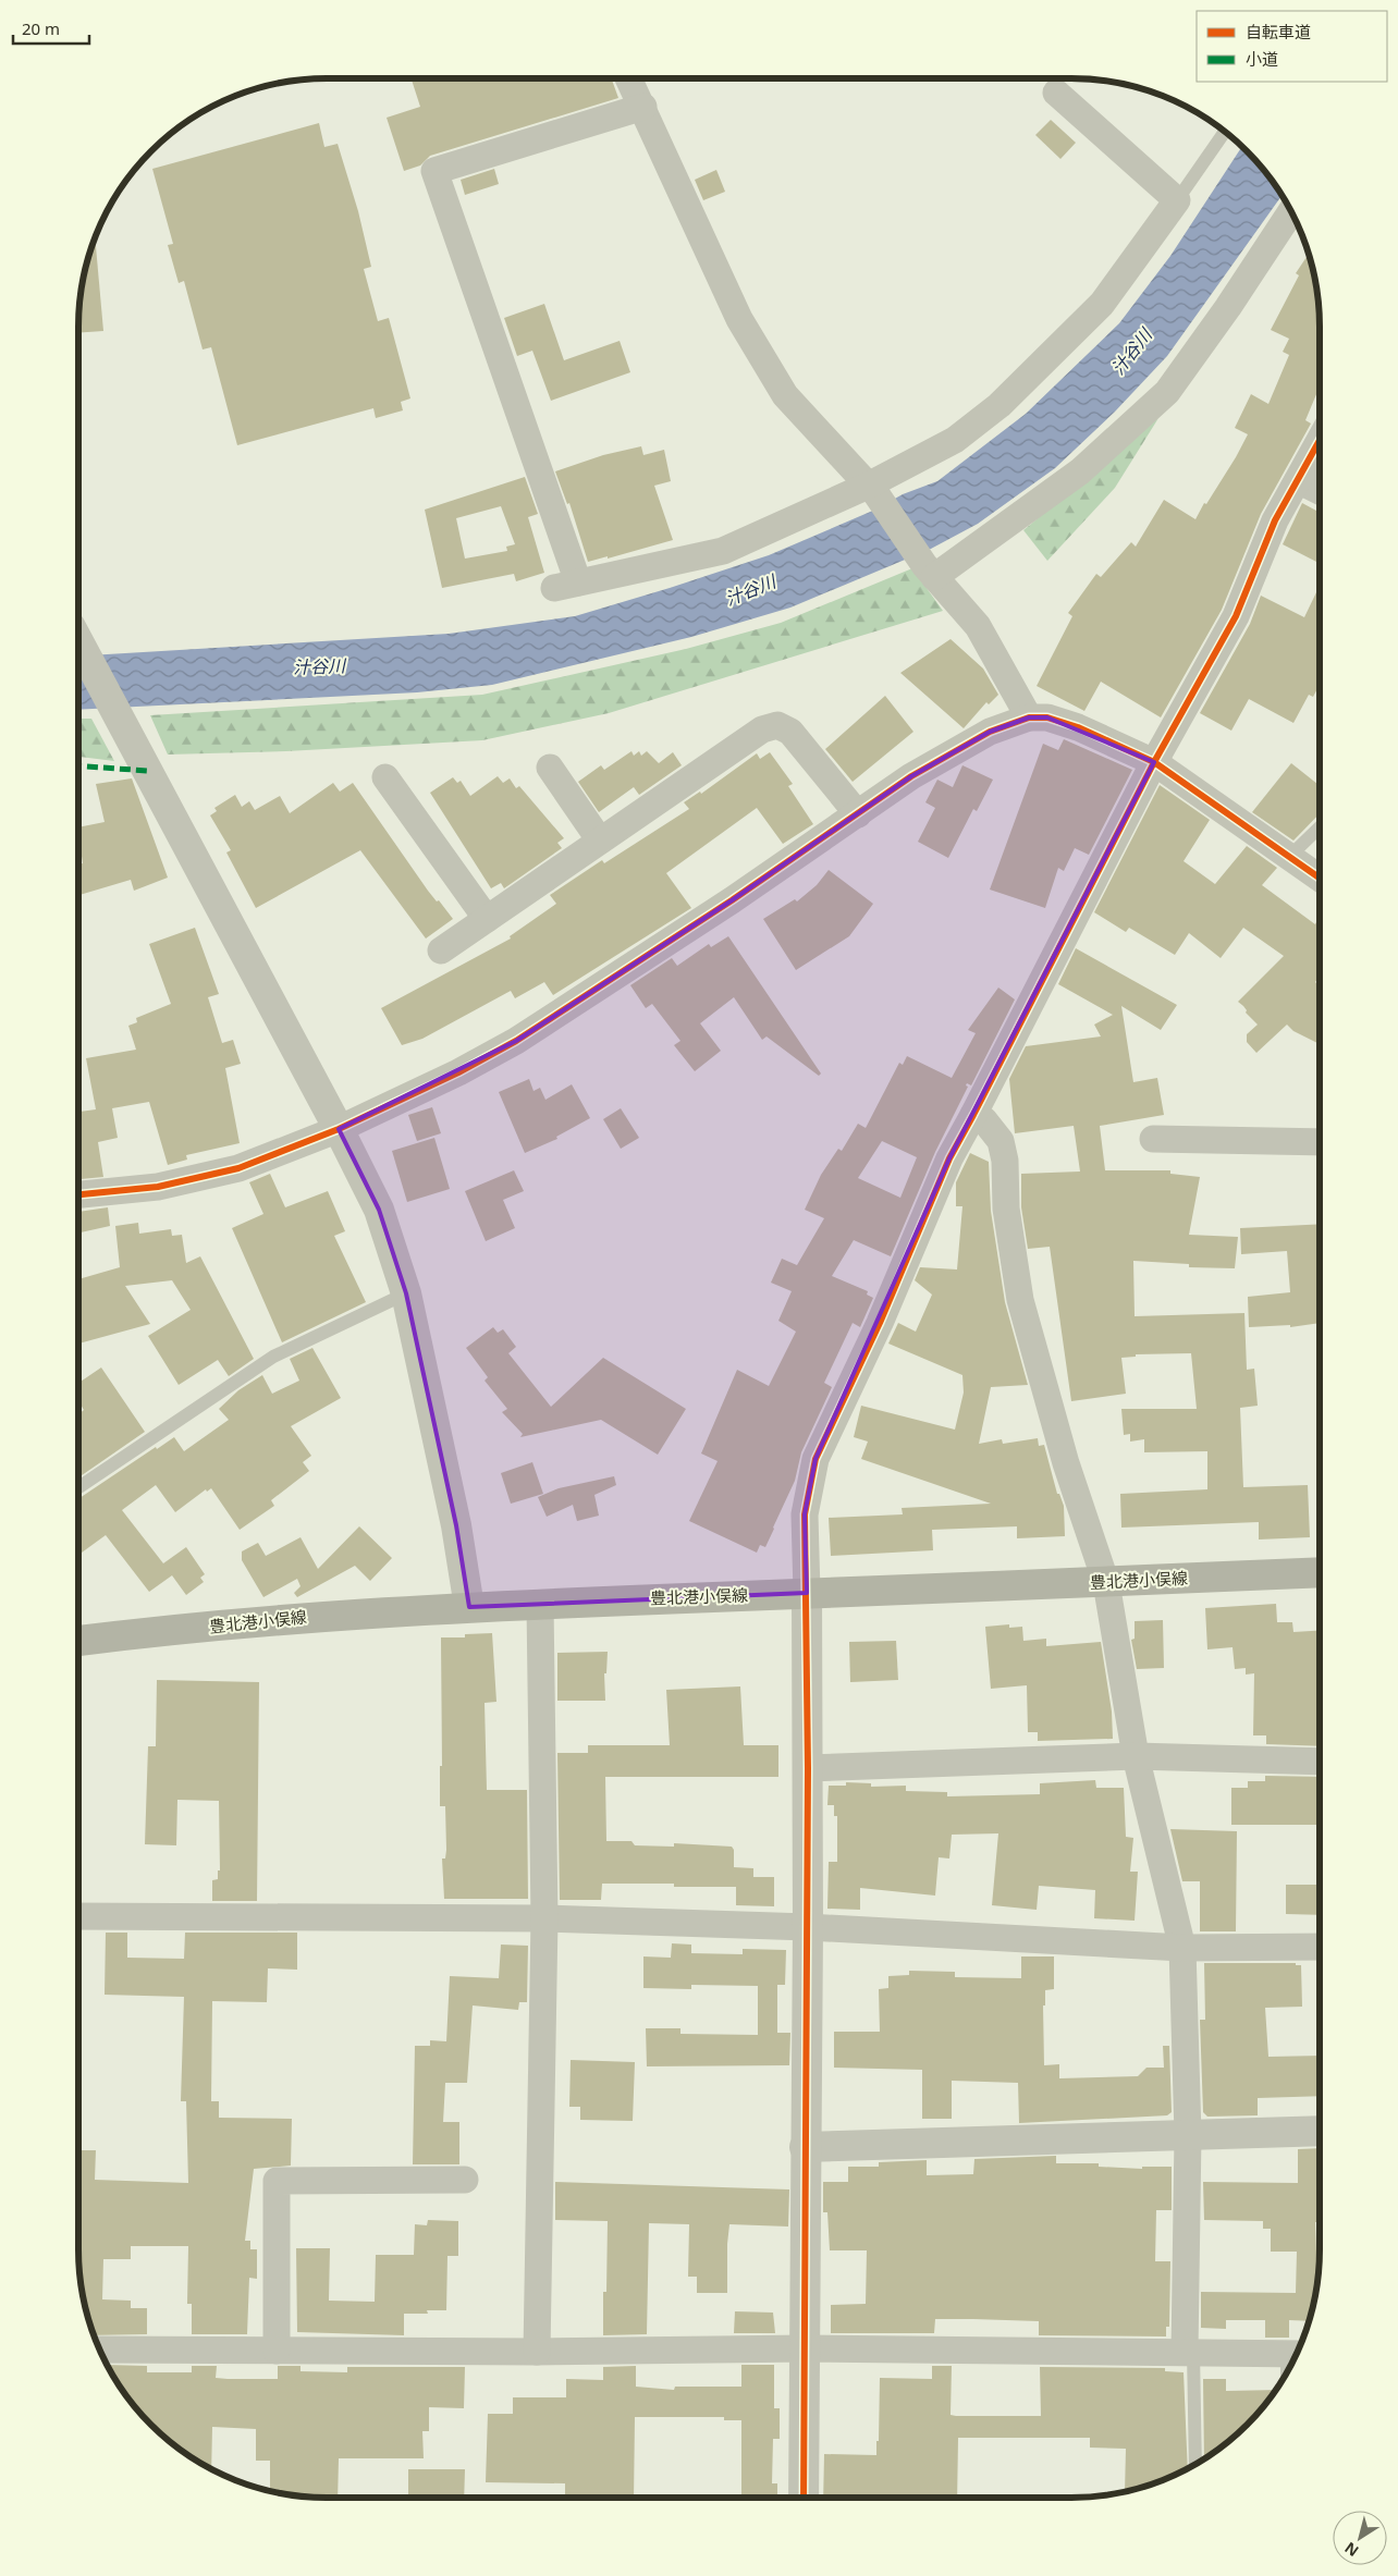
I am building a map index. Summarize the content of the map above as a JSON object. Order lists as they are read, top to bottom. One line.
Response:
{"streets":{"main road":["豊北港小俣線"]},"water":["汁谷川"],"legend":["自転車道","小道"],"scale_bar":"20 m","north":"bottom left"}
